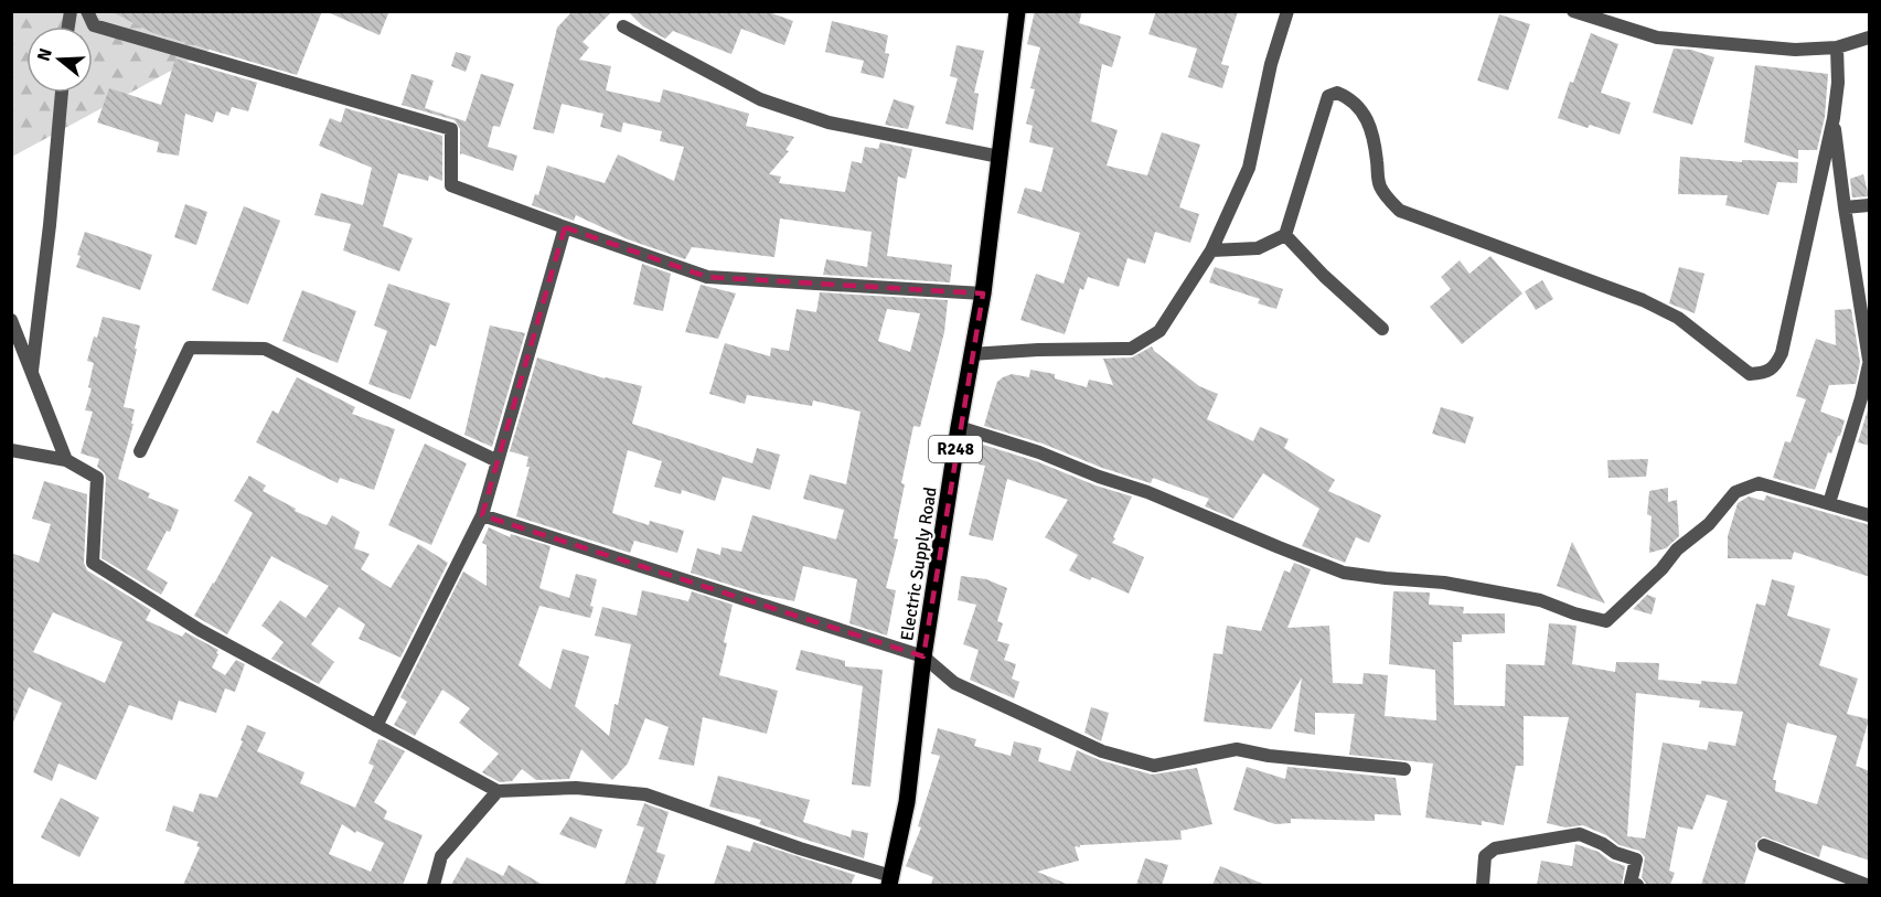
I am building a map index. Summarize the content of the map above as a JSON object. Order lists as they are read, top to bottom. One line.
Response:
{"streets":{"main road":["R248","Electric Supply Road"]},"north":"left"}
